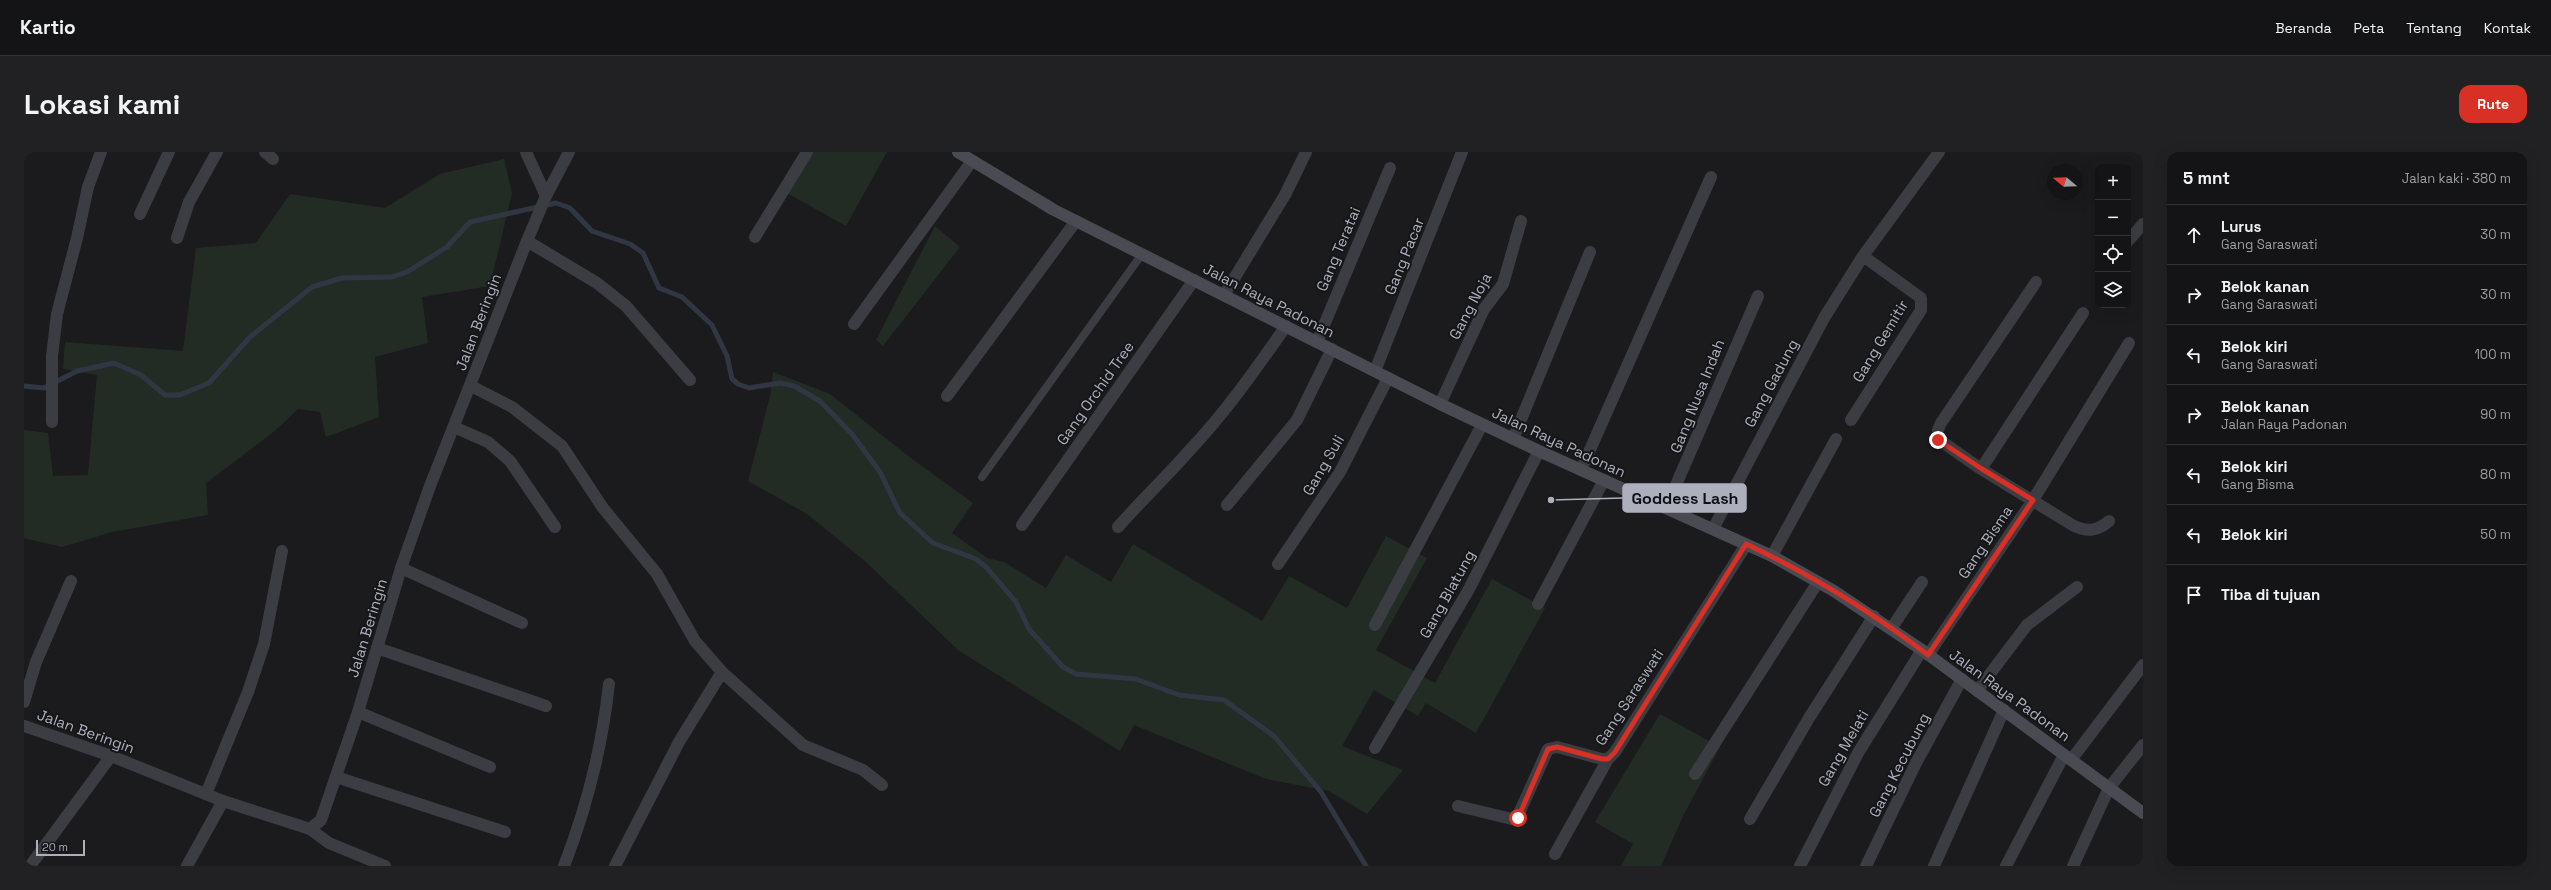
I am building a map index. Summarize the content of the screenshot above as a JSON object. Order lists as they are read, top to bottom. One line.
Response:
{"streets":{"main road":["Jalan Raya Padonan"],"street":["Gang Teratai","Gang Pacar","Gang Noja","Jalan Beringin","Gang Gemitir","Gang Gadung","Gang Orchid Tree","Gang Nusa Indah","Gang Suli","Gang Bisma","Gang Blatung","Gang Saraswati","Gang Melati","Gang Kecubung"]},"crossings":[["Gang Teratai","Jalan Raya Padonan"],["Gang Pacar","Jalan Raya Padonan"],["Jalan Raya Padonan","Gang Noja"],["Jalan Raya Padonan","Gang Gadung"],["Jalan Raya Padonan","Gang Orchid Tree"],["Jalan Raya Padonan","Gang Nusa Indah"],["Jalan Raya Padonan","Gang Suli"],["Jalan Raya Padonan","Gang Bisma"],["Jalan Raya Padonan","Gang Blatung"],["Jalan Raya Padonan","Gang Saraswati"],["Jalan Raya Padonan","Gang Melati"],["Jalan Raya Padonan","Gang Kecubung"],["Gang Gemitir","Gang Gadung"],["Gang Bisma","Gang Melati"]],"places":["Goddess Lash"],"scale_bar":"20 m","north":"left","page":{"header":"Kartio","nav":["Beranda","Peta","Tentang","Kontak"],"buttons":"Rute","title":"Lokasi kami","heading":["5 mnt","Jalan kaki · 380 m"],"map_buttons":["+","−"],"list":[["Lurus","Gang Saraswati","30 m"],["Belok kanan","Gang Saraswati","30 m"],["Belok kiri","Gang Saraswati","100 m"],["Belok kanan","Jalan Raya Padonan","90 m"],["Belok kiri","Gang Bisma","80 m"],["Belok kiri","50 m"],"Tiba di tujuan"],"scale":"20 m"}}
